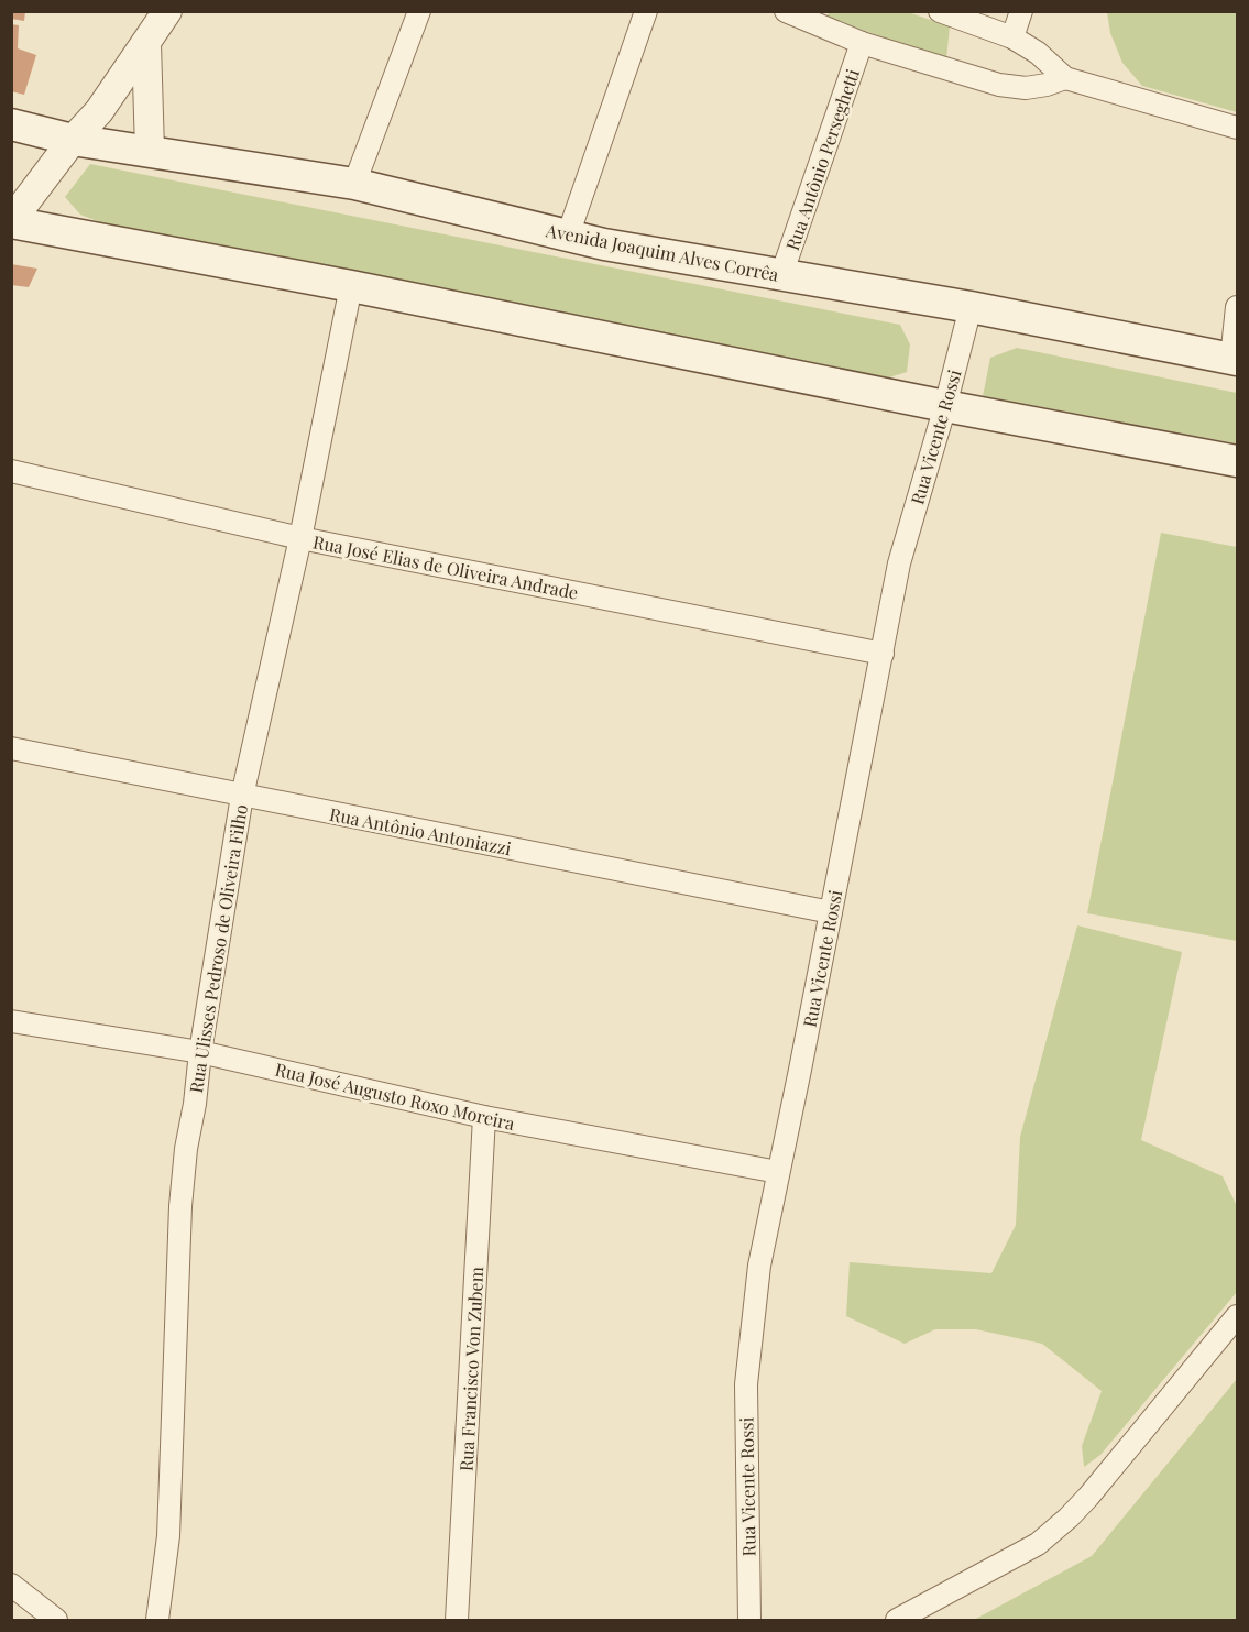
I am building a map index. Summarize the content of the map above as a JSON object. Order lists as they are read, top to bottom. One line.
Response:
{"streets":{"main road":["Avenida Joaquim Alves Corrêa"],"street":["Rua Antônio Perseghetti","Rua Vicente Rossi","Rua José Elias de Oliveira Andrade","Rua Antônio Antoniazzi","Rua Ulisses Pedroso de Oliveira Filho","Rua José Augusto Roxo Moreira","Rua Francisco Von Zubem"]},"crossings":[["Rua Antônio Perseghetti","Avenida Joaquim Alves Corrêa"],["Avenida Joaquim Alves Corrêa","Rua Vicente Rossi"],["Rua Vicente Rossi","Rua José Elias de Oliveira Andrade"],["Rua Vicente Rossi","Rua Antônio Antoniazzi"],["Rua Vicente Rossi","Rua José Augusto Roxo Moreira"],["Rua José Elias de Oliveira Andrade","Rua Ulisses Pedroso de Oliveira Filho"],["Rua Antônio Antoniazzi","Rua Ulisses Pedroso de Oliveira Filho"],["Rua Ulisses Pedroso de Oliveira Filho","Rua José Augusto Roxo Moreira"],["Rua José Augusto Roxo Moreira","Rua Francisco Von Zubem"]]}
